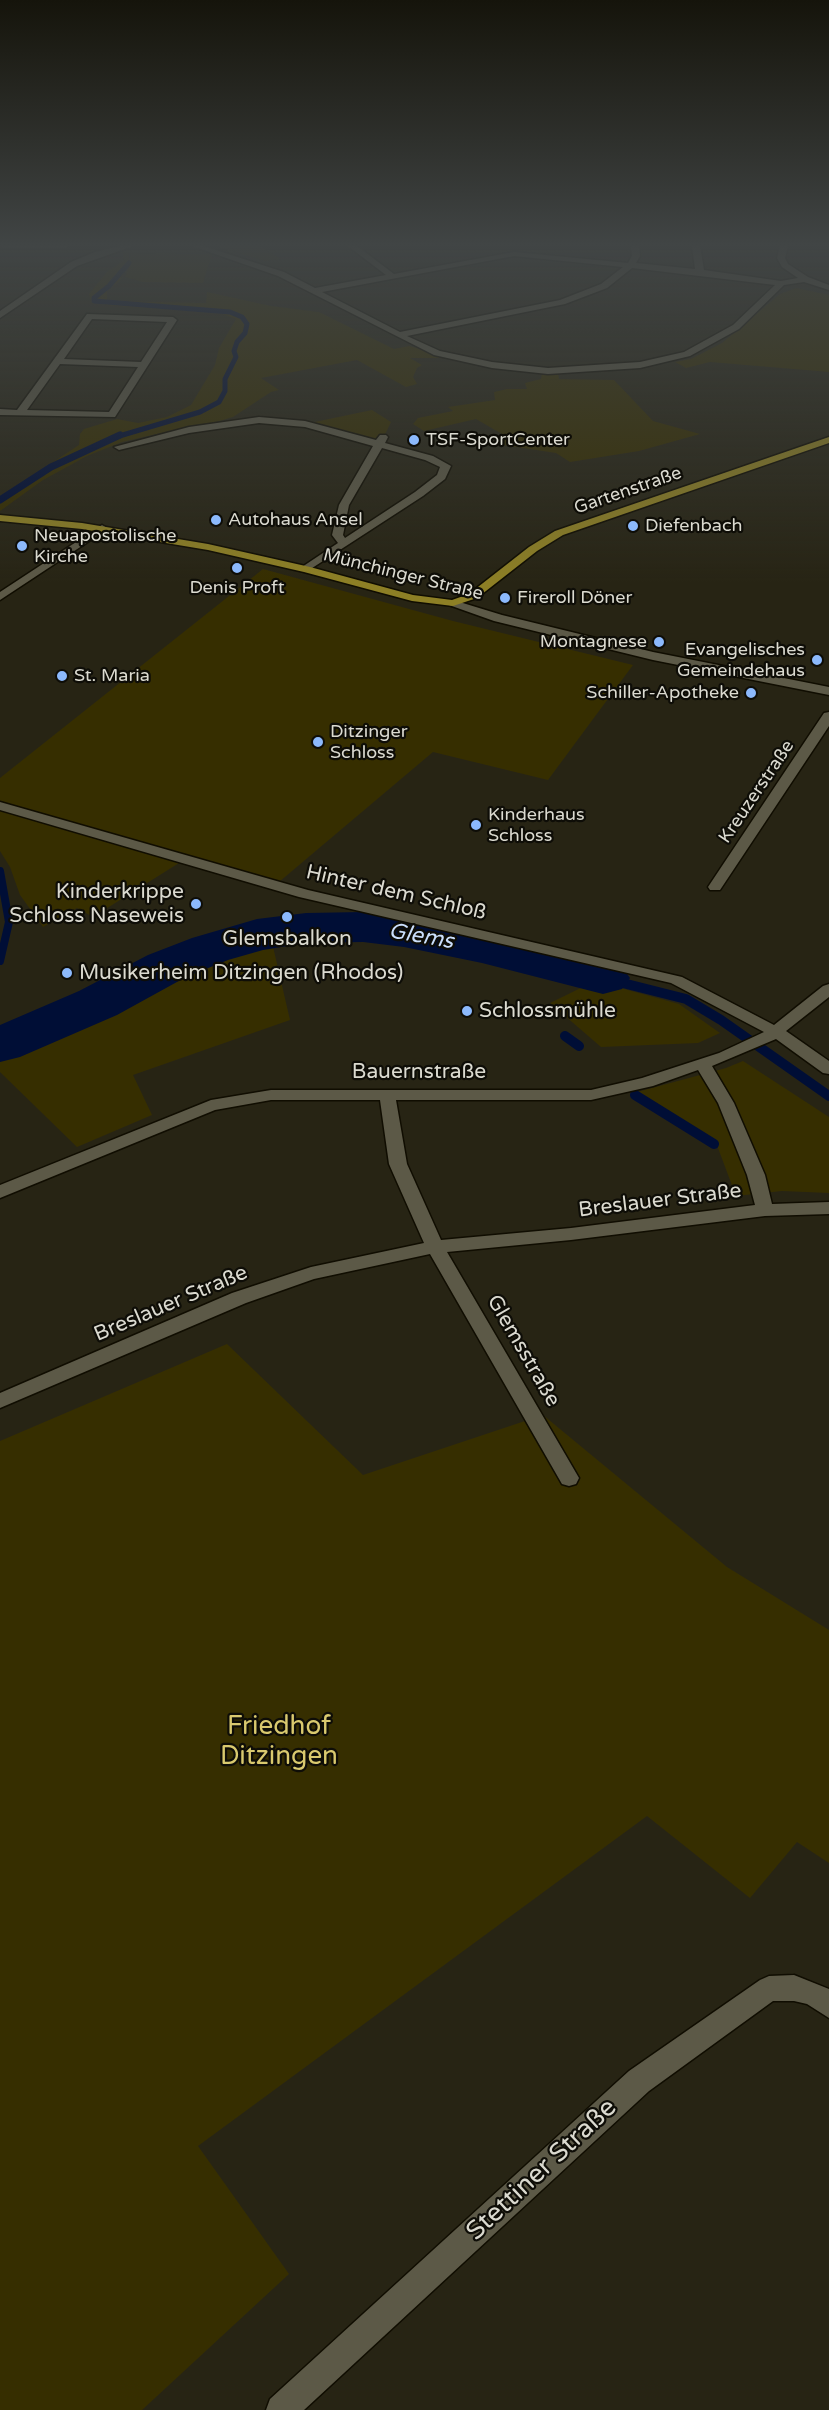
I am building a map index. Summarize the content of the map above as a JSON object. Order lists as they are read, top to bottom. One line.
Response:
{"streets":{"main road":["Gartenstraße","Münchinger Straße"],"street":["Kreuzerstraße","Hinter dem Schloß","Bauernstraße","Breslauer Straße","Glemsstraße","Stettiner Straße"]},"crossings":[["Gartenstraße","Münchinger Straße"],["Hinter dem Schloß","Bauernstraße"],["Bauernstraße","Breslauer Straße"],["Breslauer Straße","Glemsstraße"]],"water":["Glems"],"parks":["Friedhof Ditzingen"],"places":["TSF-SportCenter","Autohaus Ansel","Diefenbach","Neuapostolische Kirche","Denis Proft","Fireroll Döner","Montagnese","Evangelisches Gemeindehaus","St. Maria","Schiller-Apotheke","Ditzinger Schloss","Kinderhaus Schloss","Kinderkrippe Schloss Naseweis","Glemsbalkon","Musikerheim Ditzingen (Rhodos)","Schlossmühle"]}
